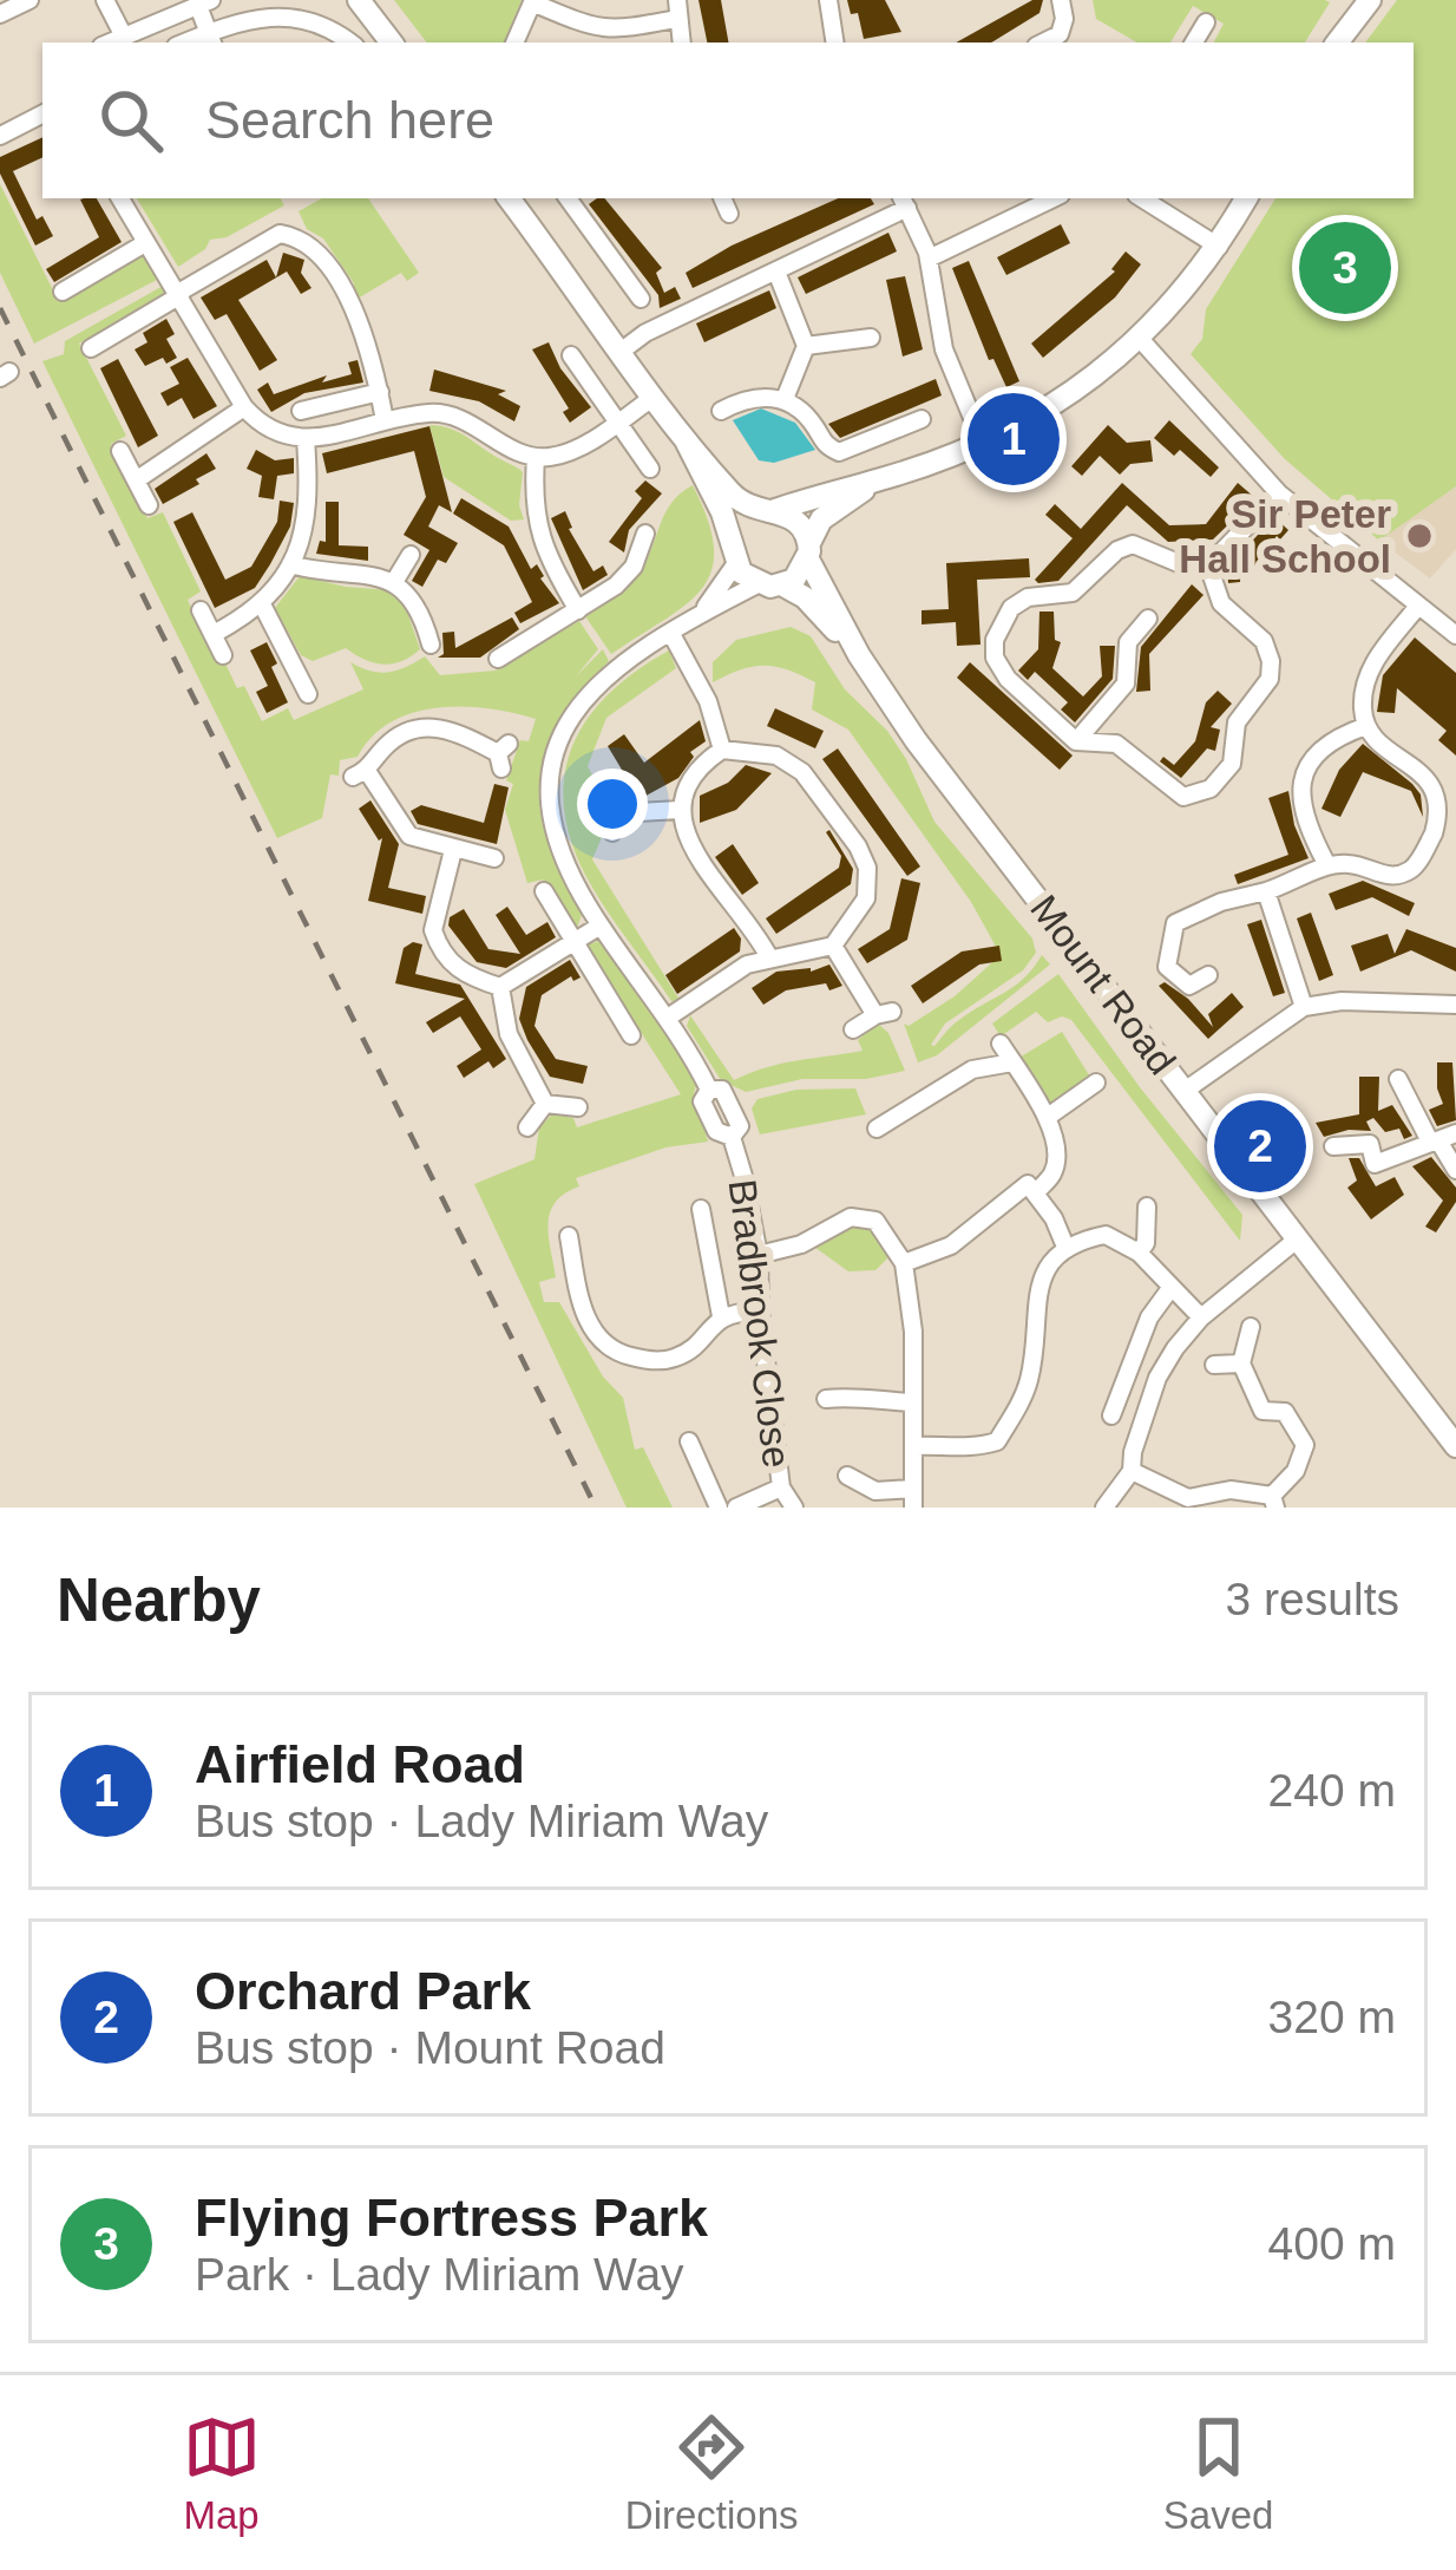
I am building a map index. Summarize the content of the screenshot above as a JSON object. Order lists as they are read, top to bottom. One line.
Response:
{"streets":{"street":["Mount Road","Bradbrook Close"]},"crossings":[["Mount Road","Bradbrook Close"]],"places":["Sir Peter Hall School"],"page":{"search":"Search here","pins":["3","1","2"],"heading":["Nearby","3 results"],"list":[{"mark":"1","name":"Airfield Road","note":"Bus stop · Lady Miriam Way","value":"240 m"},{"mark":"2","name":"Orchard Park","note":"Bus stop · Mount Road","value":"320 m"},{"mark":"3","name":"Flying Fortress Park","note":"Park · Lady Miriam Way","value":"400 m"}],"nav":["Map","Directions","Saved"]}}
